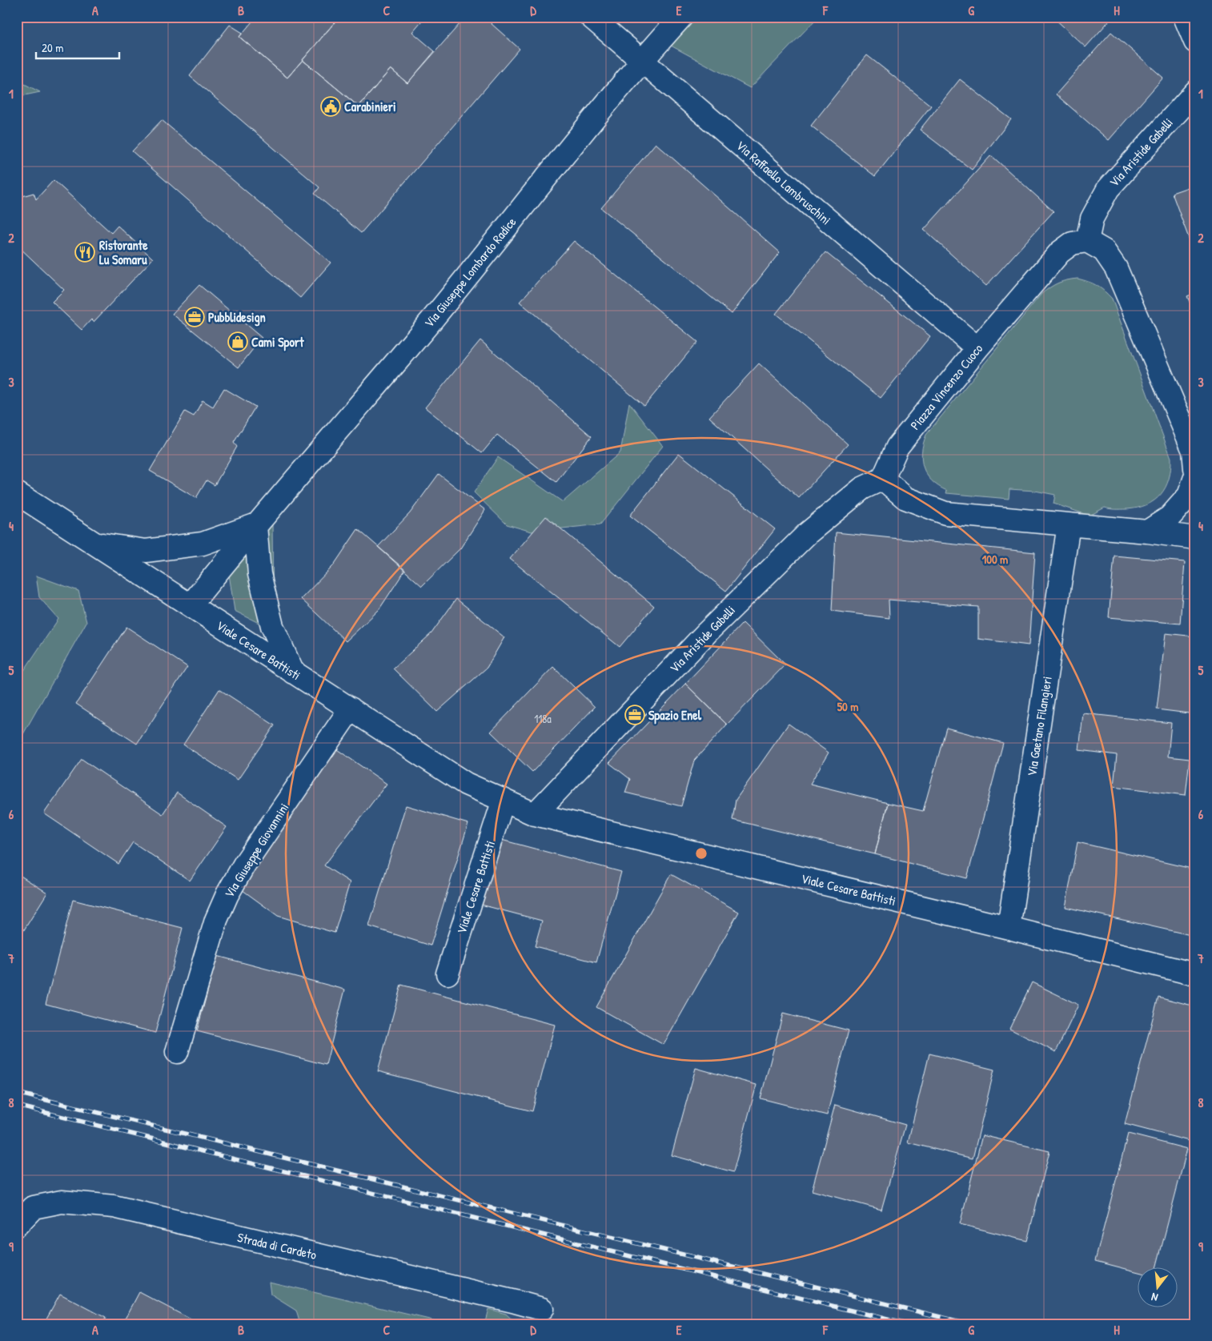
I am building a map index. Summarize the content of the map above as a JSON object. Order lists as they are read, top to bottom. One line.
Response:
{"streets":{"street":["Via Aristide Gabelli","Via Raffaello Lambruschini","Via Giuseppe Lombardo Radice","Piazza Vincenzo Cuoco","Viale Cesare Battisti","Via Gaetano Filangieri","Via Giuseppe Giovannini","Strada di Cardeto"]},"crossings":[["Via Aristide Gabelli","Piazza Vincenzo Cuoco"],["Via Aristide Gabelli","Viale Cesare Battisti"],["Via Raffaello Lambruschini","Via Giuseppe Lombardo Radice"],["Via Raffaello Lambruschini","Piazza Vincenzo Cuoco"],["Via Giuseppe Lombardo Radice","Viale Cesare Battisti"],["Viale Cesare Battisti","Via Gaetano Filangieri"],["Viale Cesare Battisti","Via Giuseppe Giovannini"]],"places":{"public building":["Carabinieri"],"restaurant":["Ristorante Lu Somaru"],"office":["Pubblidesign","Spazio Enel"],"shop":["Cami Sport"]},"house_numbers":["118a"],"scale_bar":"20 m","north":"bottom","grid":{"columns":["A","B","C","D","E","F","G","H"],"rows":["1","2","3","4","5","6","7","8","9"]},"rings":["100 m","50 m"]}
